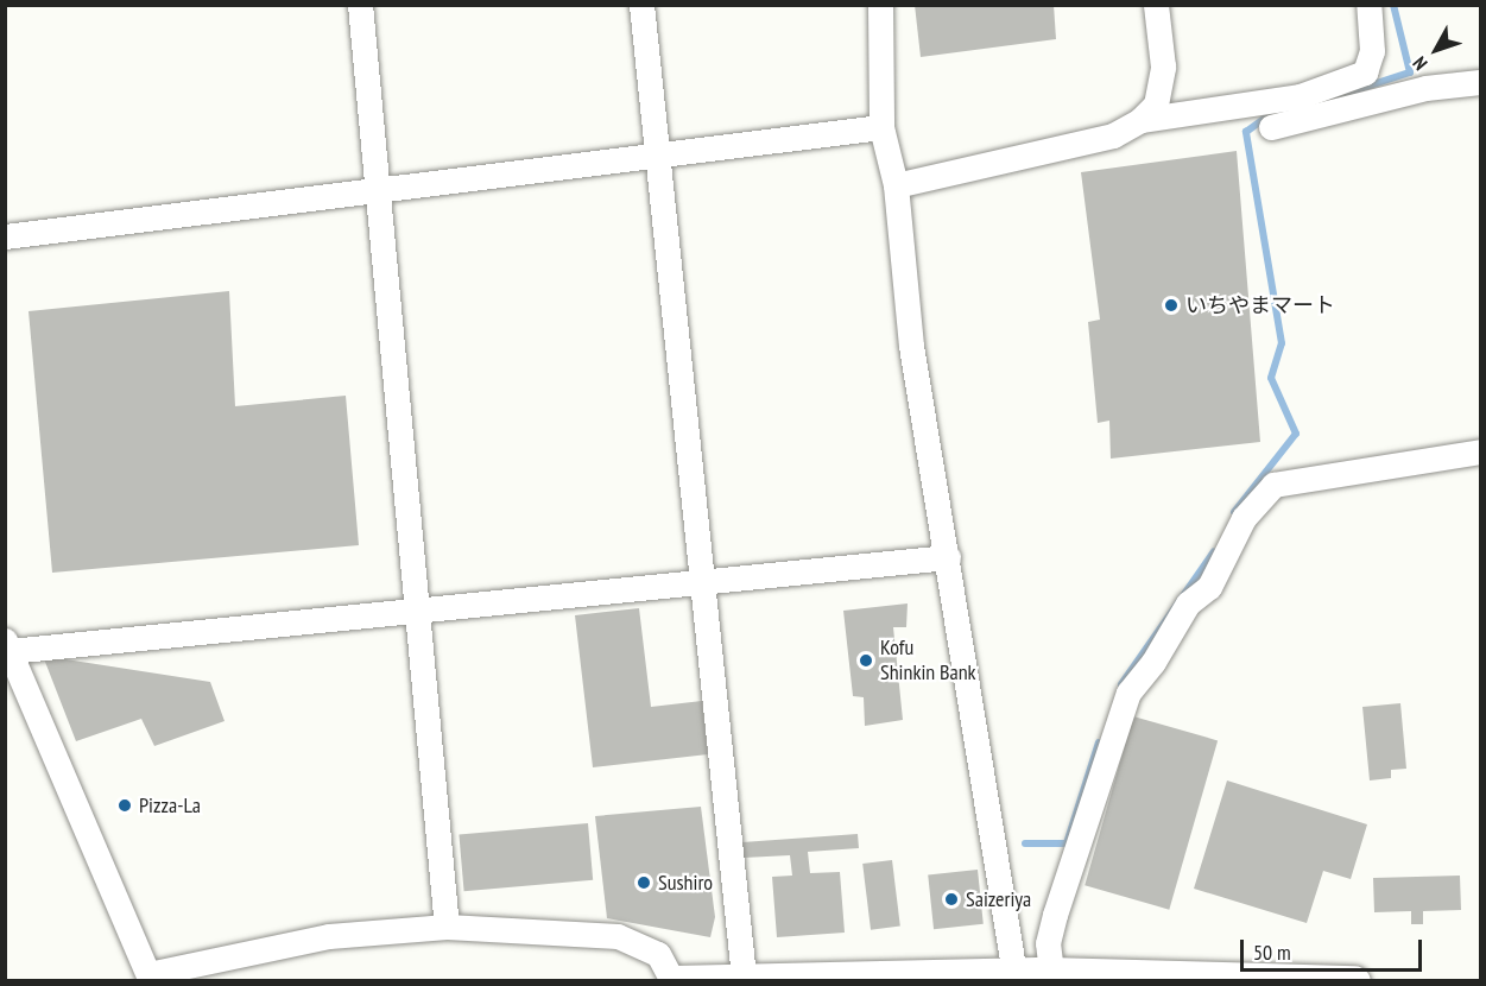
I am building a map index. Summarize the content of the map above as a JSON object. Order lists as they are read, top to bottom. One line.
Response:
{"places":["いちやまマート","Kofu Shinkin Bank","Pizza-La","Sushiro","Saizeriya"],"scale_bar":"50 m","north":"bottom left"}
